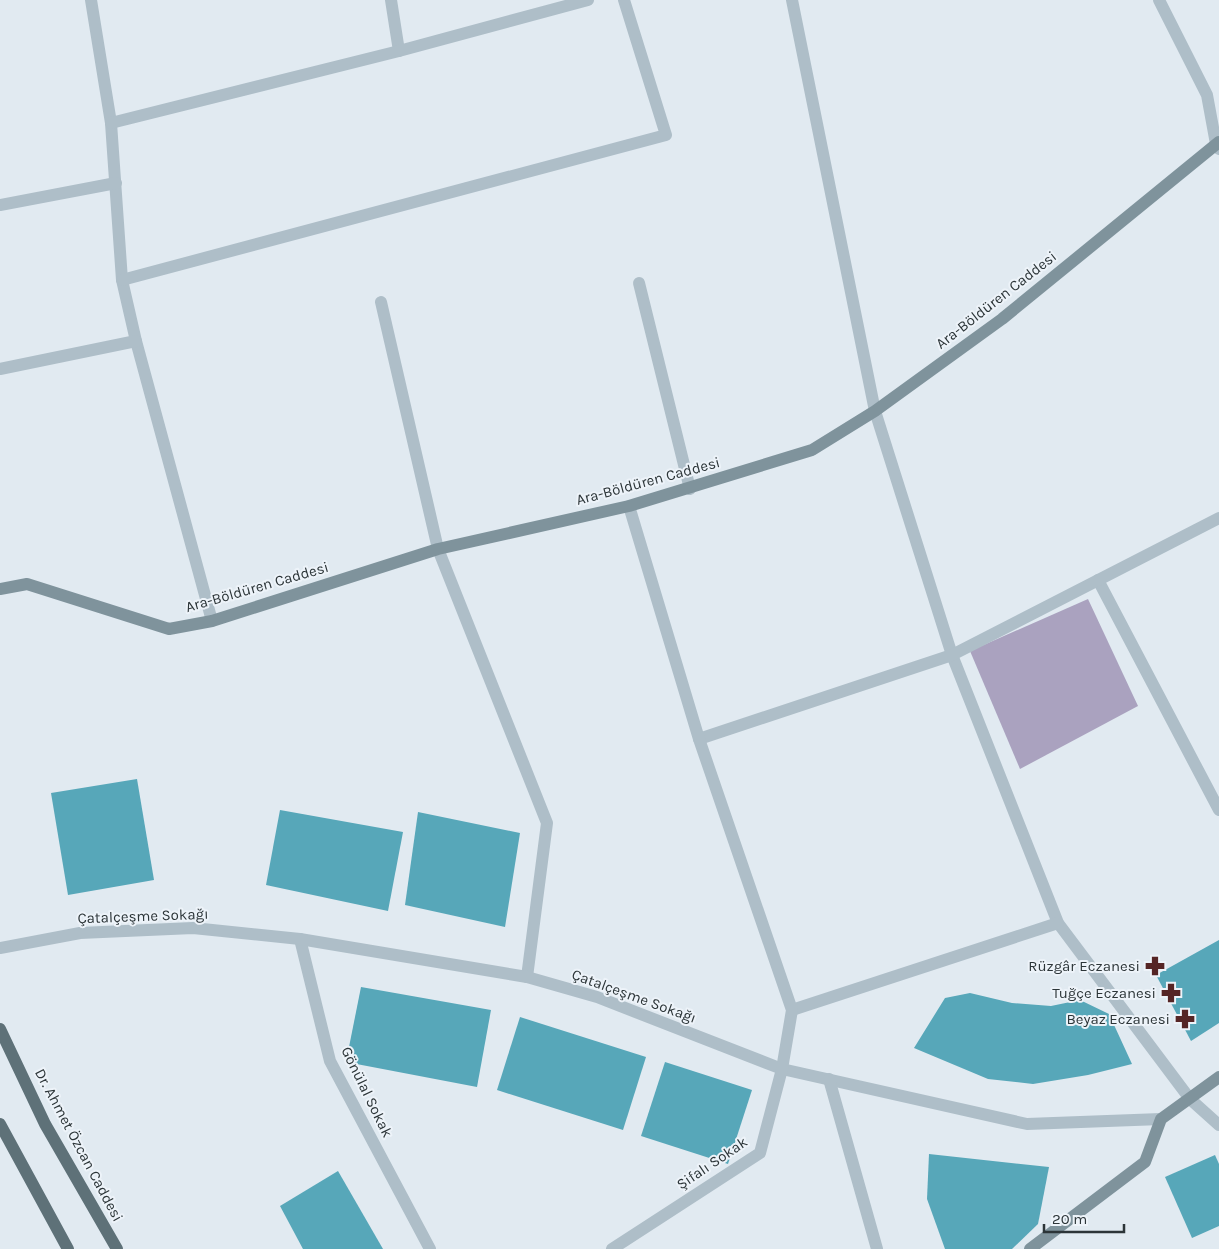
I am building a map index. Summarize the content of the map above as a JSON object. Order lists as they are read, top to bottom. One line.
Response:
{"streets":{"main road":["Dr. Ahmet Özcan Caddesi"],"street":["Ara-Böldüren Caddesi","Çatalçeşme Sokağı","Gönülal Sokak","Şifalı Sokak"]},"crossings":[["Çatalçeşme Sokağı","Gönülal Sokak"],["Çatalçeşme Sokağı","Şifalı Sokak"]],"places":{"pharmacy":["Rüzgâr Eczanesi","Tuğçe Eczanesi","Beyaz Eczanesi"]},"scale_bar":"20 m"}
